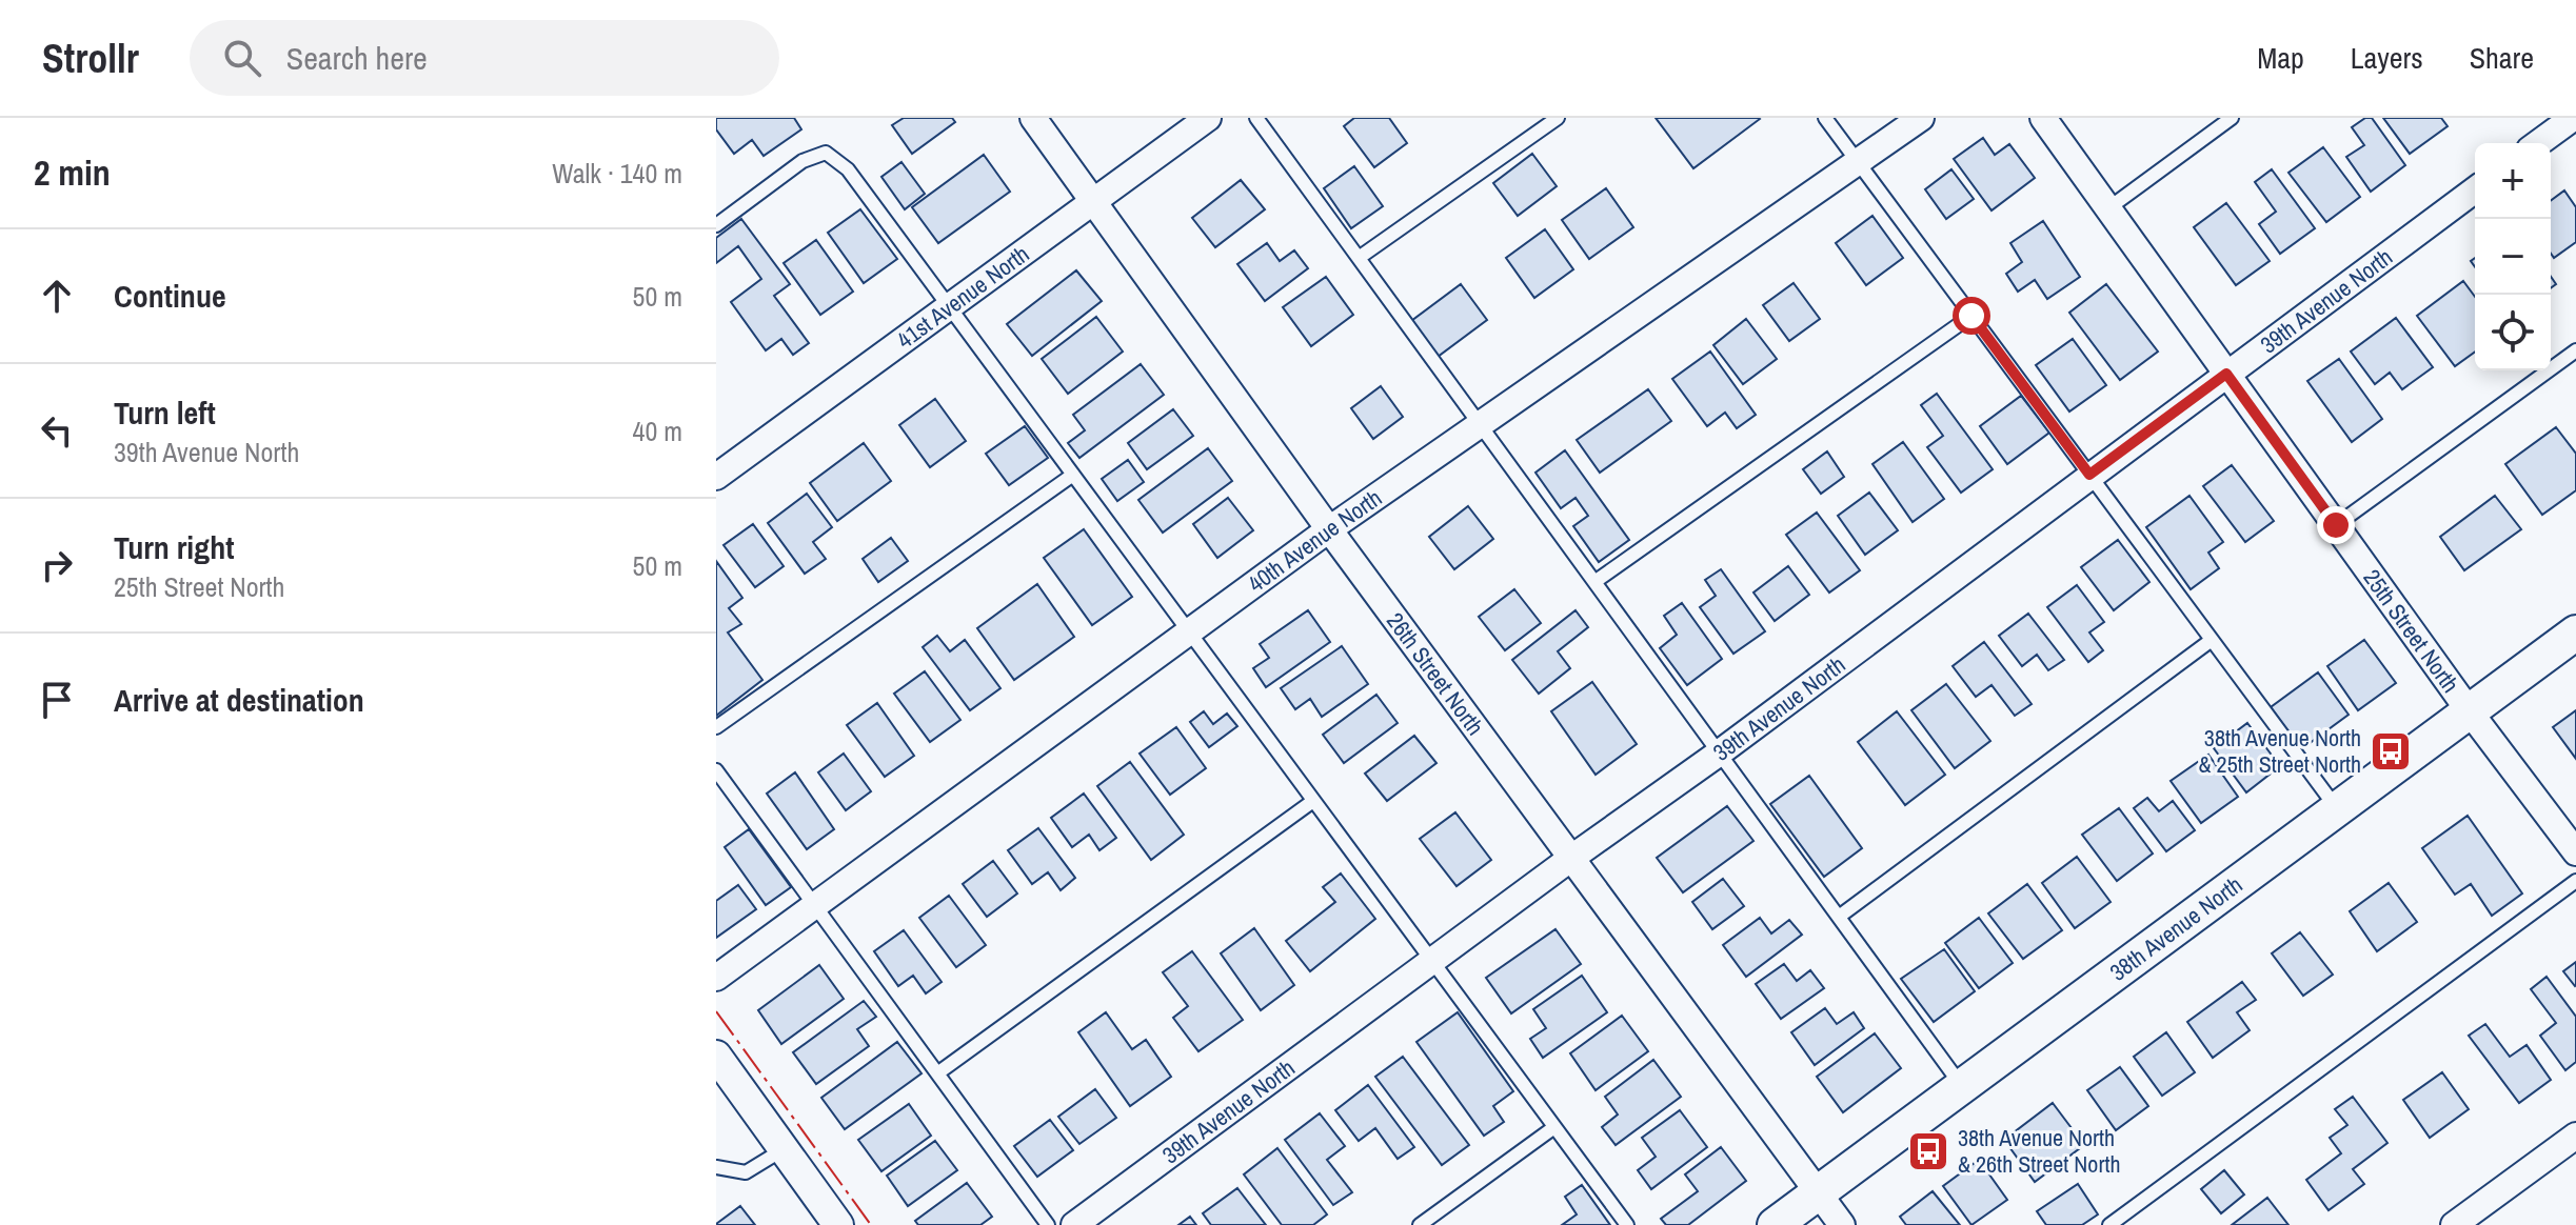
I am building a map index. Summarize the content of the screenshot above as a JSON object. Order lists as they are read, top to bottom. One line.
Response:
{"streets":{"main road":["38th Avenue North"],"street":["41st Avenue North","39th Avenue North","40th Avenue North","25th Street North","26th Street North"]},"crossings":[["41st Avenue North","26th Street North"],["39th Avenue North","25th Street North"],["39th Avenue North","26th Street North"],["40th Avenue North","26th Street North"],["25th Street North","38th Avenue North"],["26th Street North","38th Avenue North"]],"places":{"bus stop":["38th Avenue North & 25th Street North","38th Avenue North & 26th Street North"]},"page":{"header":"Strollr","search":"Search here","nav":["Map","Layers","Share"],"heading":["2 min","Walk · 140 m"],"map_buttons":["+","−"],"list":[["Continue","50 m"],["Turn left","39th Avenue North","40 m"],["Turn right","25th Street North","50 m"],"Arrive at destination"]}}
